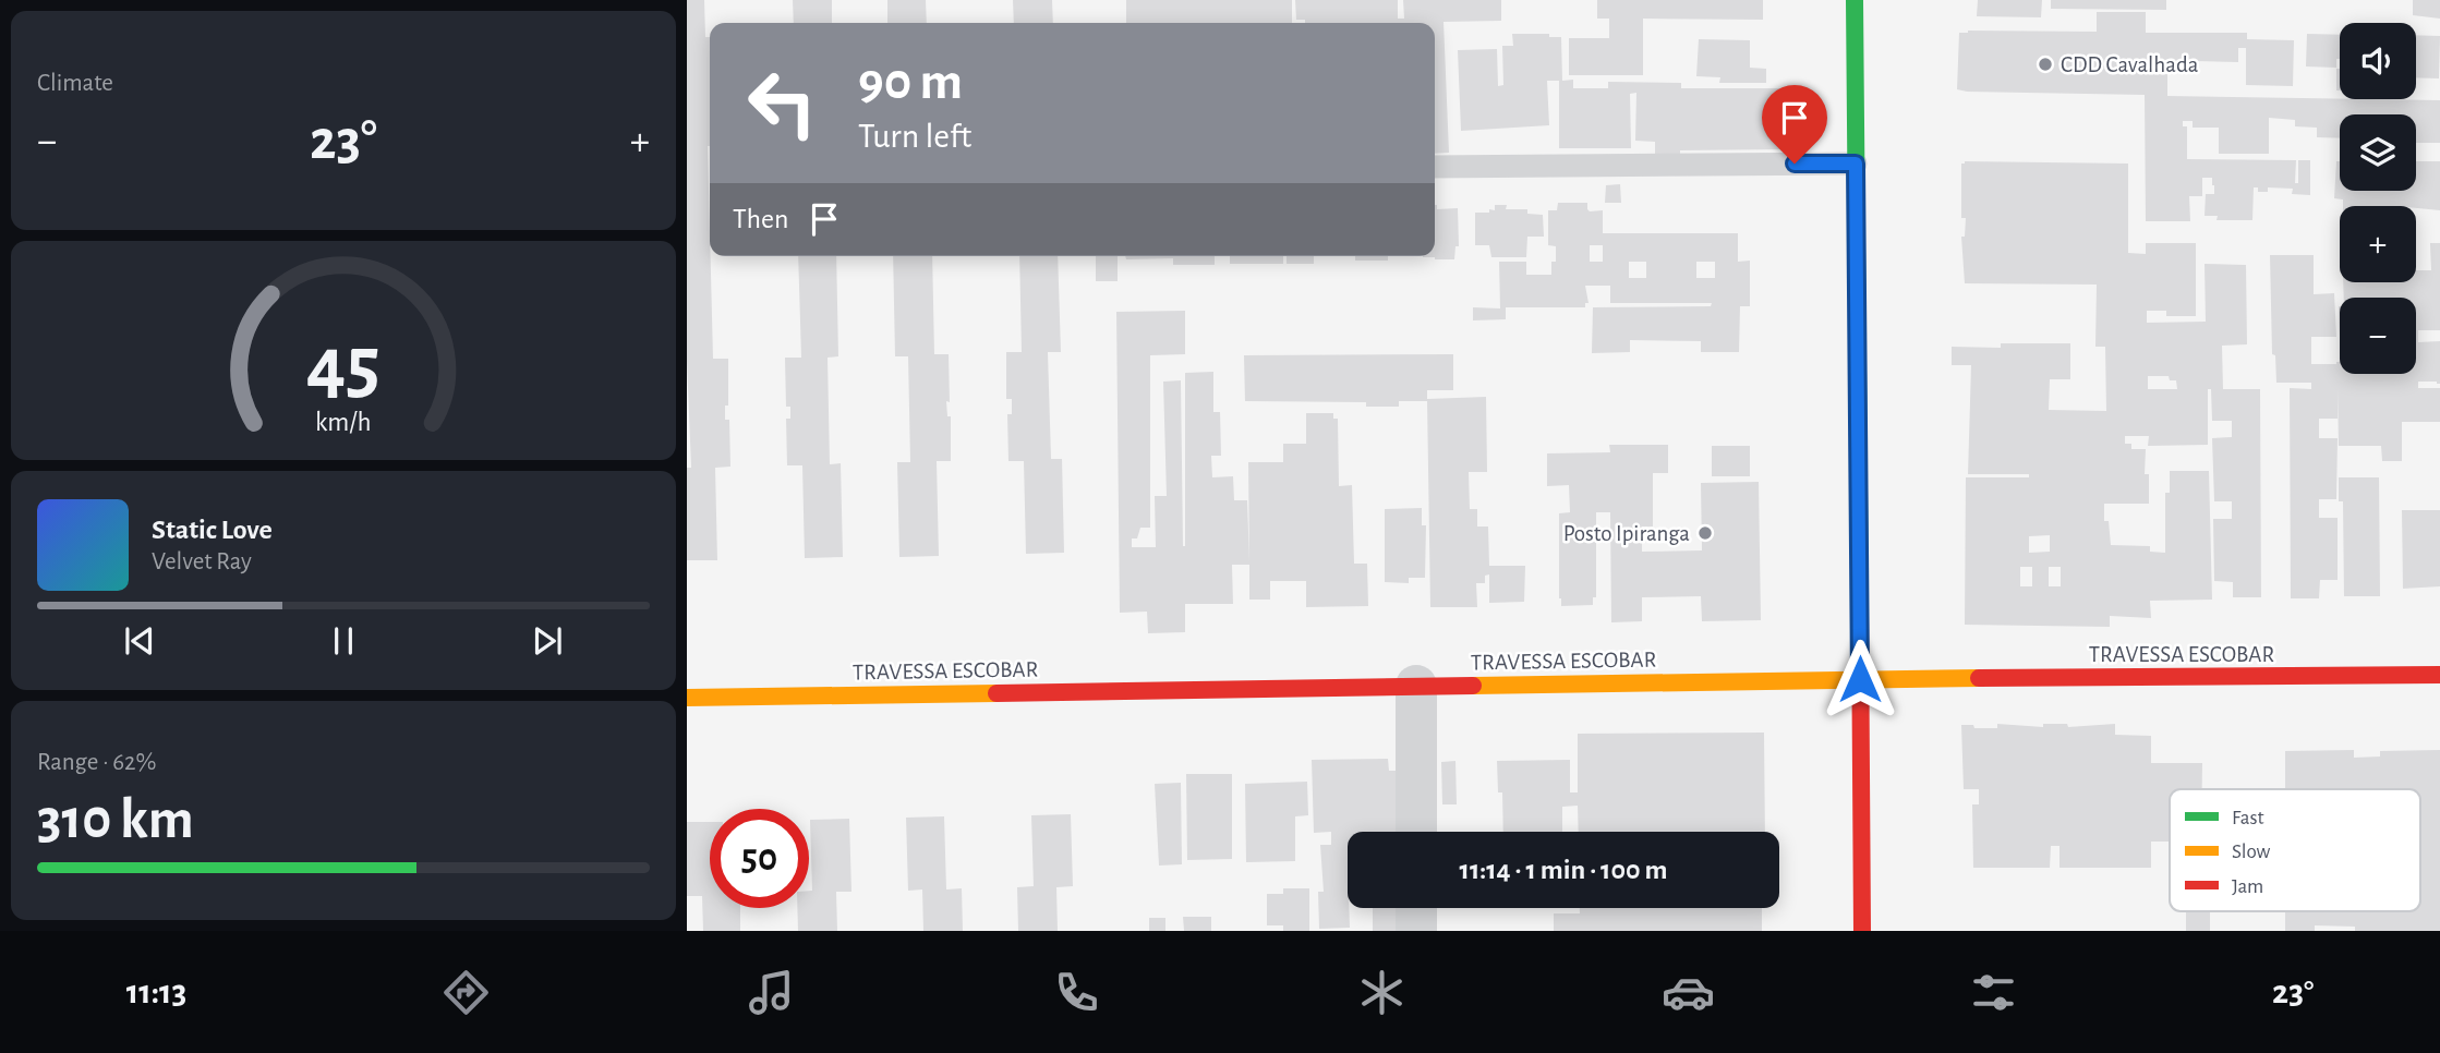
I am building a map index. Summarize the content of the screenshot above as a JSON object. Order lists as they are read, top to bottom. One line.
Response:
{"streets":{"street":["TRAVESSA ESCOBAR"]},"places":["CDD Cavalhada","Posto Ipiranga"],"legend":["Fast","Slow","Jam"],"page":{"tile":["Climate",["Range · 62%","310 km"]],"map_buttons":["+","−"],"turn":["90 m","Turn left"],"heat":["−","23°","+"],"then":"Then","song":["Static Love","Velvet Ray"],"limit":"50","trip":"11:14 · 1 min · 100 m","tabs":["11:13","23°"],"gauge":["45","km/h"]}}
